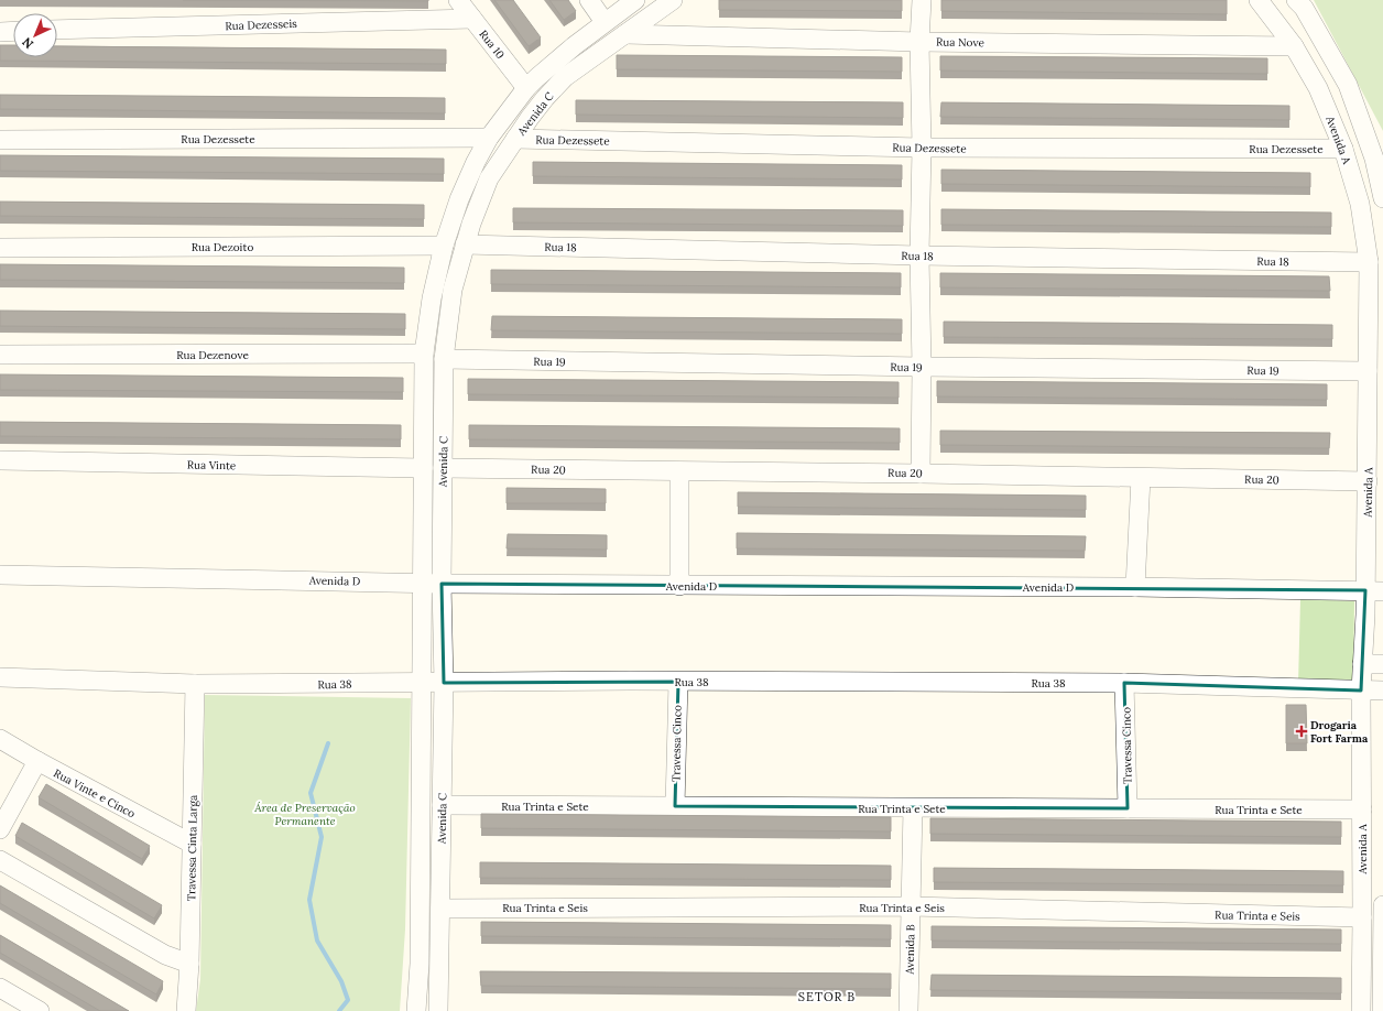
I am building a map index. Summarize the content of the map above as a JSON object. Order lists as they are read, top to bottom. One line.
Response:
{"streets":{"street":["Rua Dezesseis","Rua Nove","Rua 10","Avenida C","Rua Dezessete","Avenida A","Rua Dezoito","Rua 18","Rua Dezenove","Rua 19","Rua Vinte","Rua 20","Avenida D","Rua 38","Travessa Cinco","Rua Vinte e Cinco","Rua Trinta e Sete","Travessa Cinta Larga","Rua Trinta e Seis","Avenida B"]},"crossings":[["Rua Dezesseis","Rua 10"],["Rua Nove","Avenida C"],["Rua Nove","Avenida A"],["Rua 10","Avenida C"],["Avenida C","Rua Dezessete"],["Avenida C","Rua Dezoito"],["Avenida C","Rua 18"],["Avenida C","Rua Dezenove"],["Avenida C","Rua 19"],["Avenida C","Rua Vinte"],["Avenida C","Rua 20"],["Avenida C","Avenida D"],["Avenida C","Rua 38"],["Avenida C","Rua Trinta e Sete"],["Avenida C","Rua Trinta e Seis"],["Rua Dezessete","Avenida A"],["Avenida A","Rua 18"],["Avenida A","Rua 19"],["Avenida A","Rua 20"],["Avenida A","Avenida D"],["Avenida A","Rua 38"],["Avenida A","Rua Trinta e Sete"],["Avenida A","Rua Trinta e Seis"],["Rua 38","Travessa Cinco"],["Rua 38","Travessa Cinta Larga"],["Travessa Cinco","Rua Trinta e Sete"],["Rua Vinte e Cinco","Travessa Cinta Larga"],["Rua Trinta e Sete","Avenida B"],["Rua Trinta e Seis","Avenida B"]],"districts":["SETOR B"],"parks":["Área de Preservação Permanente"],"places":{"health":["Drogaria Fort Farma"]},"north":"bottom left"}
